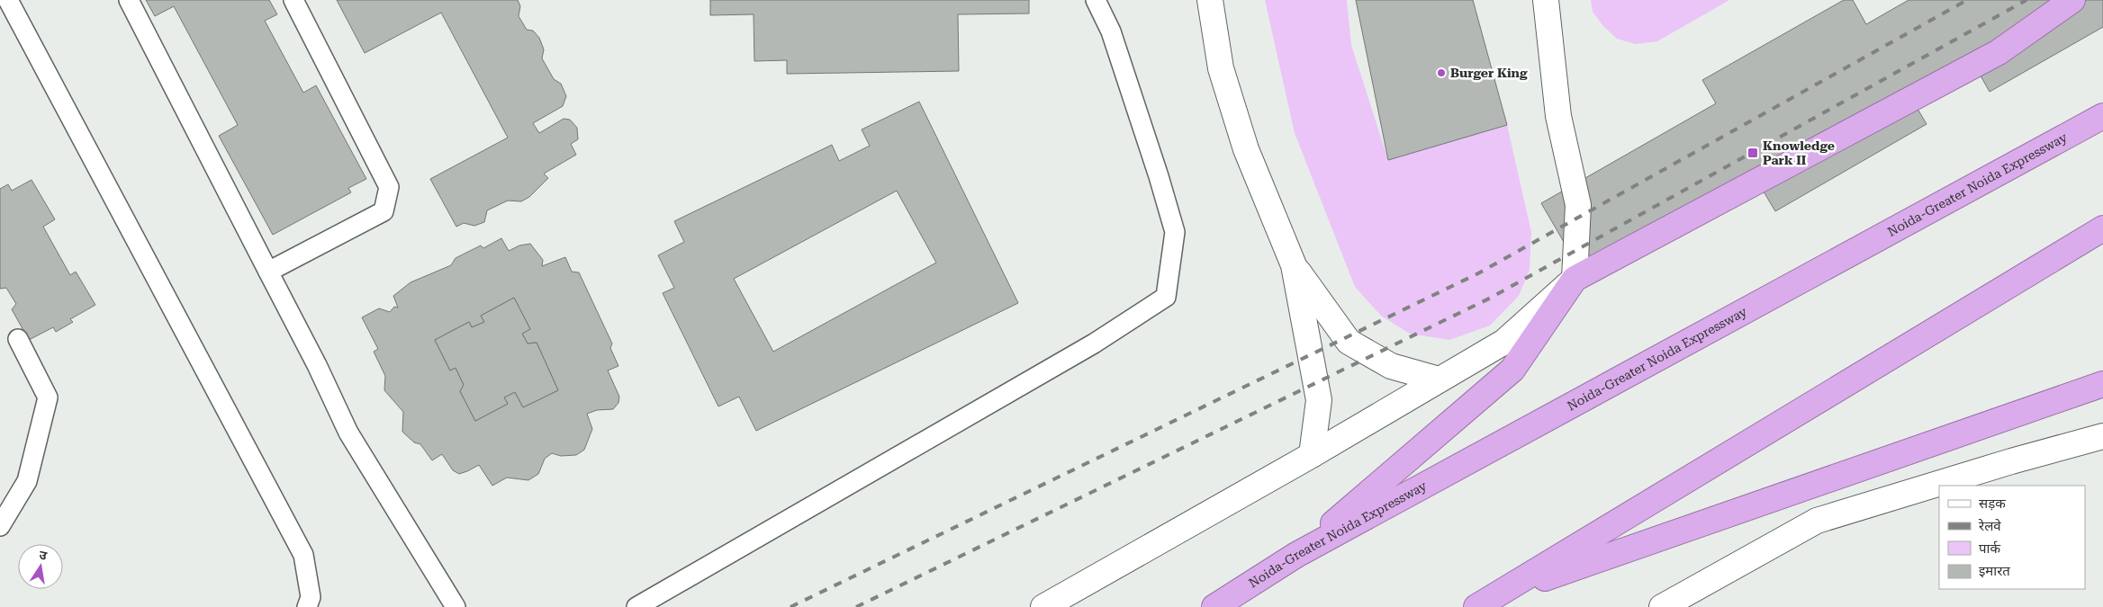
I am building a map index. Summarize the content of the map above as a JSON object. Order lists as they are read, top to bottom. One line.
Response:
{"streets":{"highway":["Noida-Greater Noida Expressway"]},"places":{"other":["Burger King"],"transit":["Knowledge Park II"]},"legend":["सड़क","रेलवे","पार्क","इमारत"],"north":"top"}
